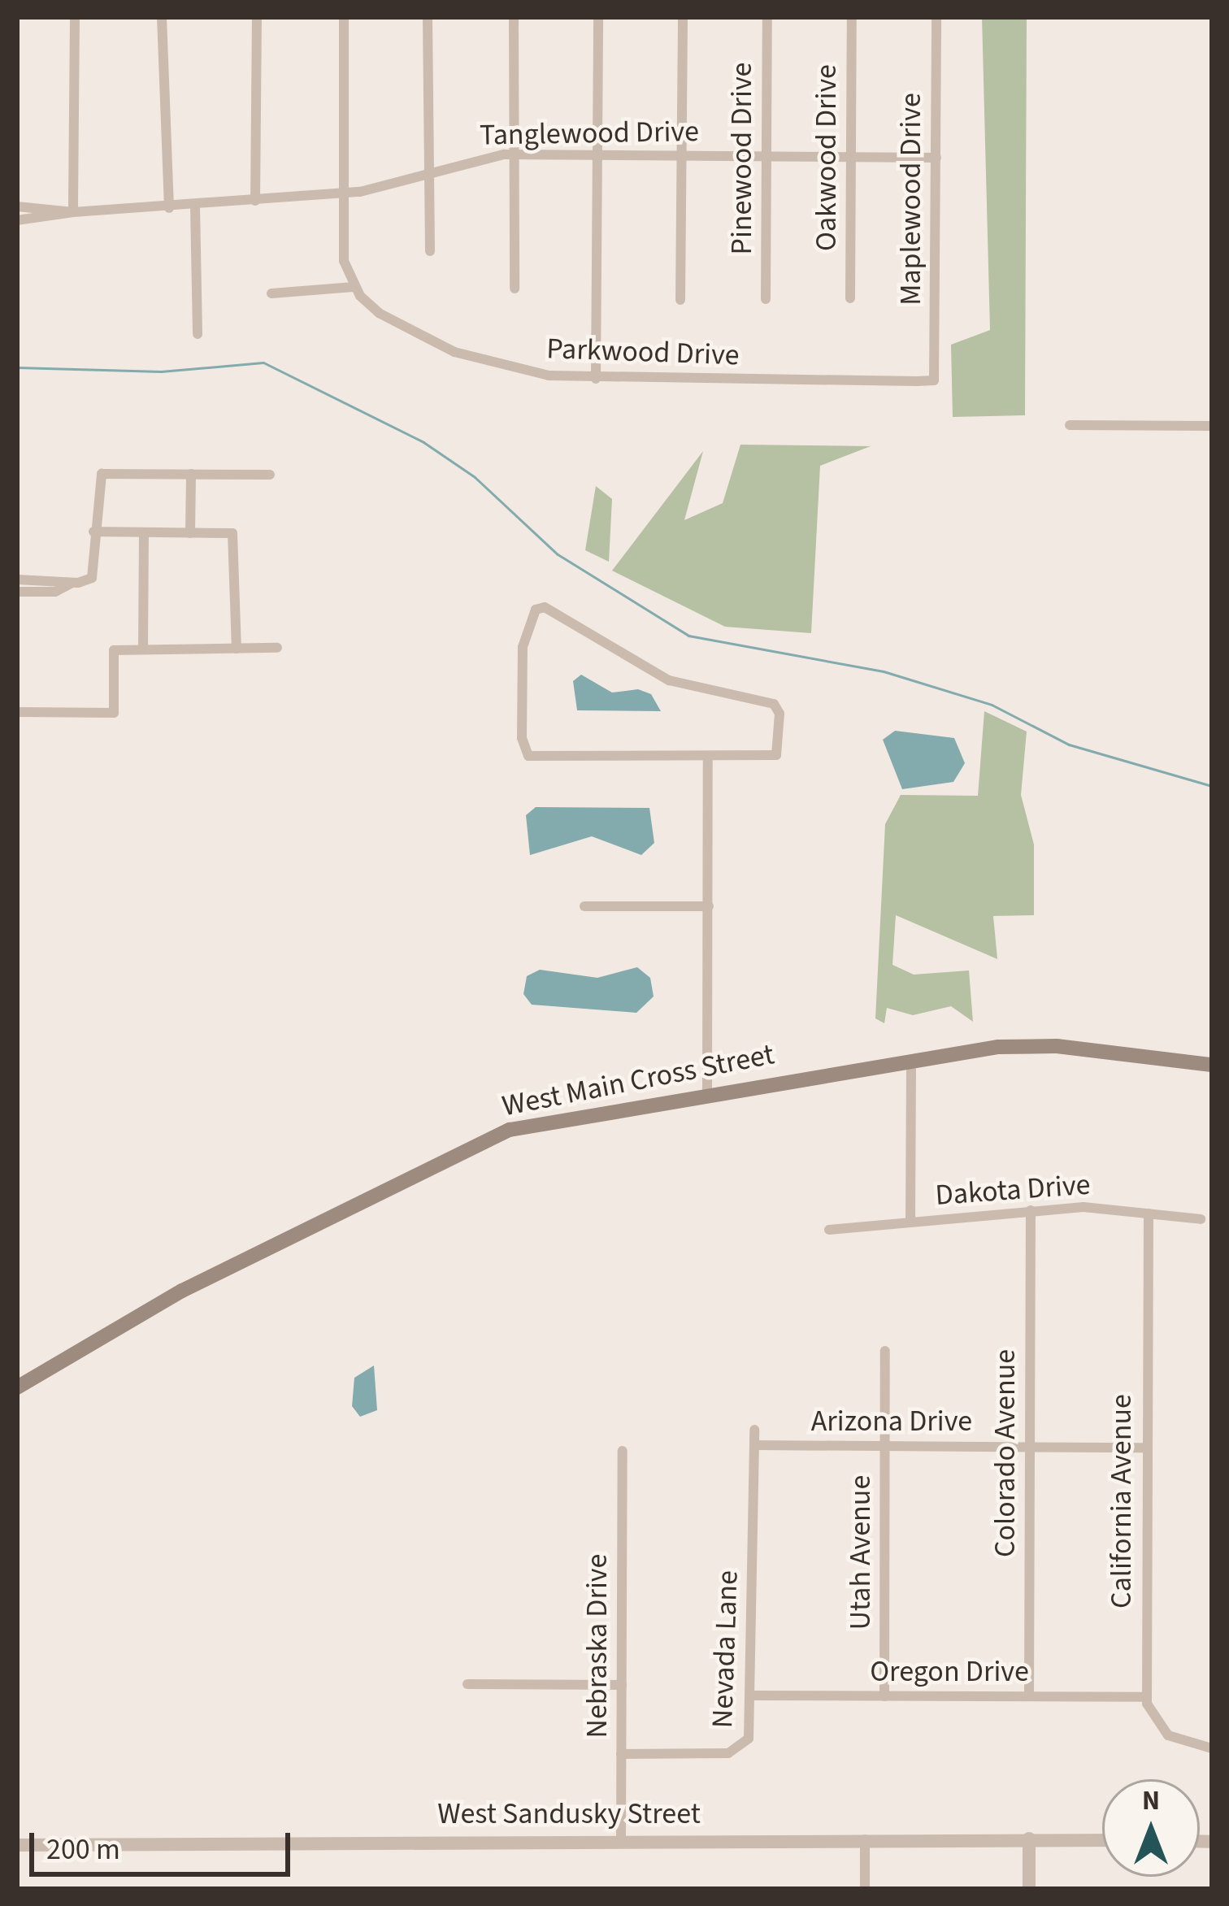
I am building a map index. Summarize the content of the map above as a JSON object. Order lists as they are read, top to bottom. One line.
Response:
{"streets":{"main road":["West Main Cross Street"],"street":["Tanglewood Drive","Oakwood Drive","Pinewood Drive","Maplewood Drive","Parkwood Drive","Dakota Drive","Arizona Drive","Colorado Avenue","California Avenue","Utah Avenue","Nebraska Drive","Nevada Lane","Oregon Drive","West Sandusky Street"]},"crossings":[["Tanglewood Drive","Oakwood Drive"],["Tanglewood Drive","Pinewood Drive"],["Tanglewood Drive","Maplewood Drive"],["Maplewood Drive","Parkwood Drive"],["Dakota Drive","Colorado Avenue"],["Dakota Drive","California Avenue"],["Arizona Drive","Colorado Avenue"],["Arizona Drive","California Avenue"],["Arizona Drive","Utah Avenue"],["Arizona Drive","Nevada Lane"],["Colorado Avenue","Oregon Drive"],["California Avenue","Oregon Drive"],["Utah Avenue","Oregon Drive"],["Nebraska Drive","Nevada Lane"],["Nebraska Drive","West Sandusky Street"],["Nevada Lane","Oregon Drive"]],"scale_bar":"200 m","north":"top"}
